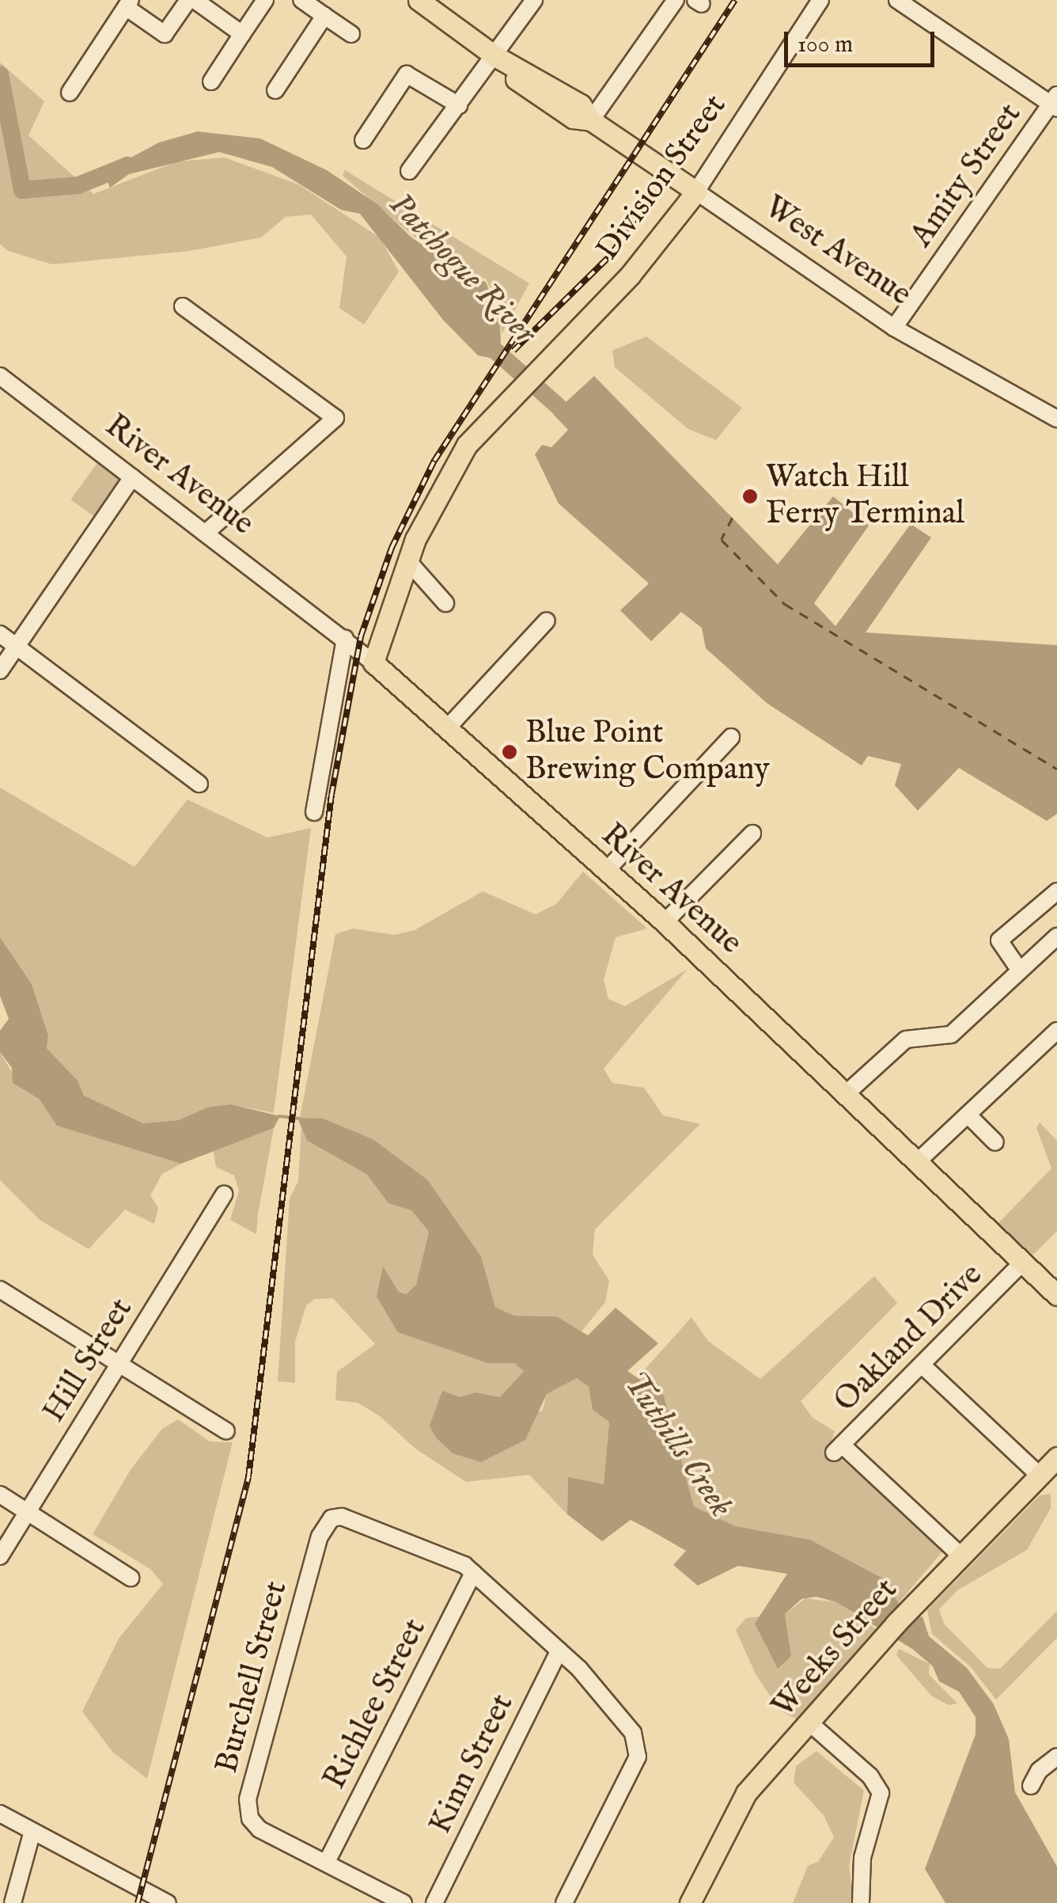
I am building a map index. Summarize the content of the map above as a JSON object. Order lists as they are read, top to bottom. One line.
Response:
{"streets":{"main road":["Division Street","West Avenue","River Avenue","Weeks Street"],"street":["Amity Street","Oakland Drive","Hill Street","Burchell Street","Richlee Street","Kinn Street"]},"crossings":[["Amity Street","West Avenue"],["Division Street","West Avenue"],["Division Street","River Avenue"],["River Avenue","Oakland Drive"],["Oakland Drive","Weeks Street"],["Burchell Street","Richlee Street"]],"water":["Patchogue River","Tuthills Creek"],"places":["Watch Hill Ferry Terminal","Blue Point Brewing Company"],"scale_bar":"100 m"}
